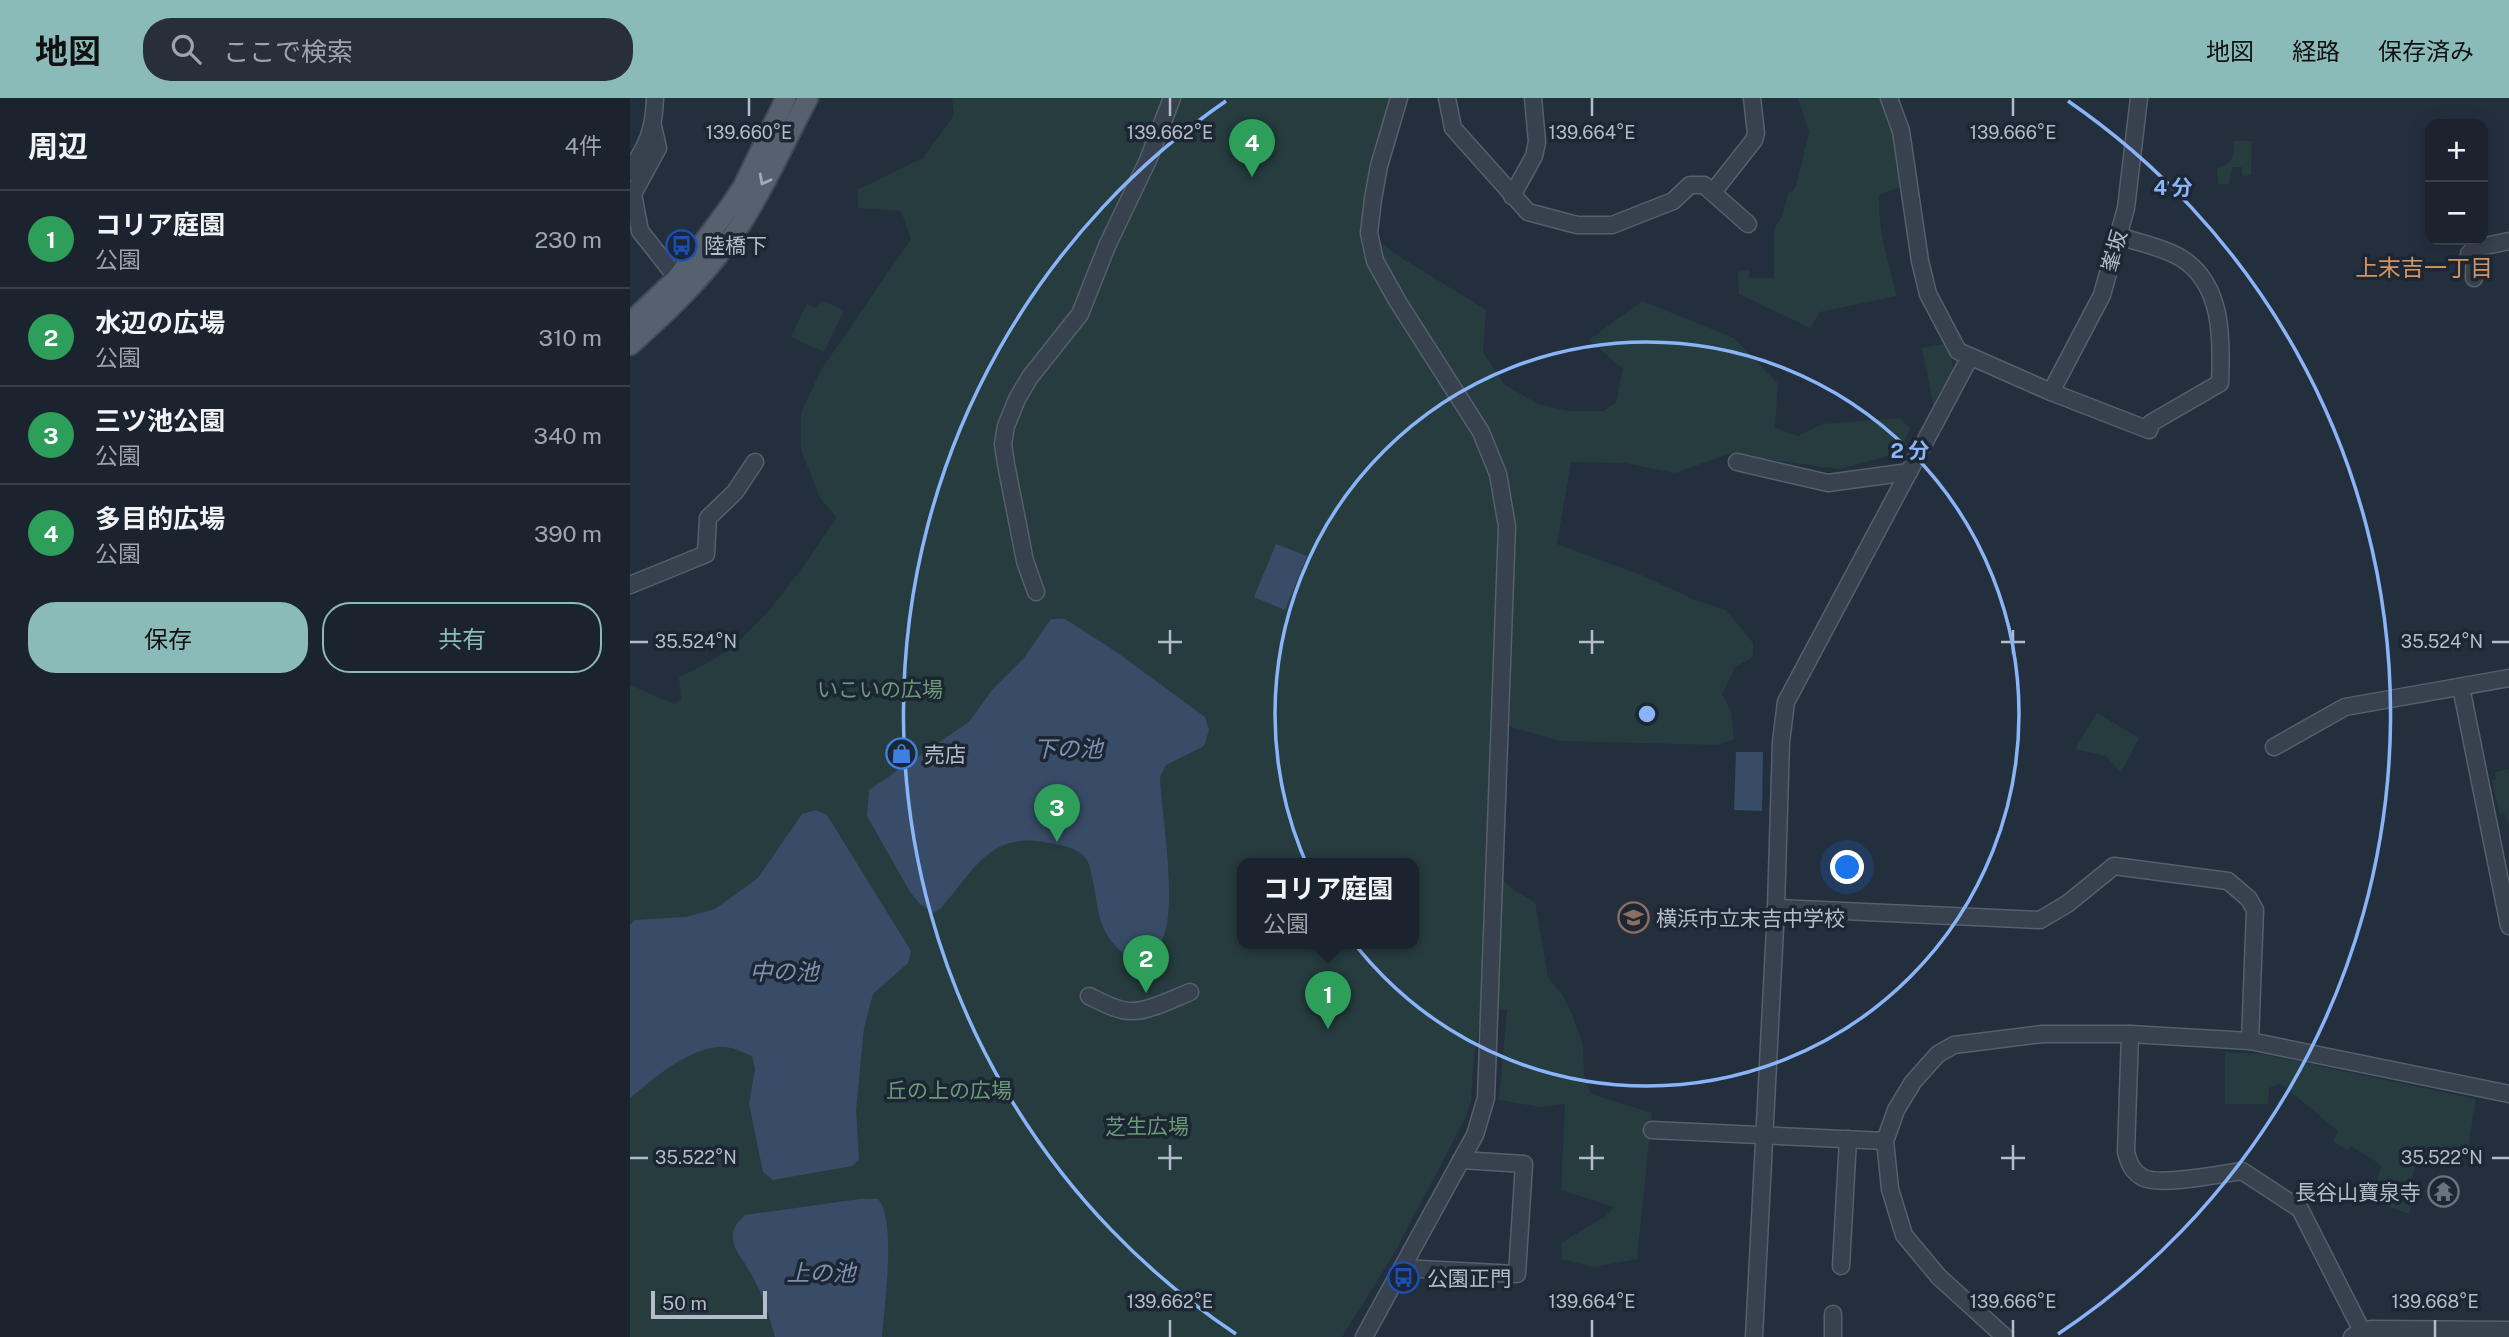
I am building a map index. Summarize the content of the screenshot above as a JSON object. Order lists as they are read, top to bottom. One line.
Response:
{"streets":{"street":["峯坂"]},"districts":["上末吉一丁目"],"water":["下の池","中の池","上の池"],"parks":["いこいの広場","丘の上の広場","芝生広場"],"places":{"bus stop":["陸橋下","公園正門"],"shop":["売店"],"school or university":["横浜市立末吉中学校"],"temple":["長谷山寶泉寺"]},"scale_bar":"50 m","page":{"header":"地図","search":"ここで検索","nav":["地図","経路","保存済み"],"heading":["周辺","4件"],"map_buttons":["+","−"],"pins":["4","3","2","1"],"list":[{"mark":"1","name":"コリア庭園","note":"公園","value":"230 m"},{"mark":"2","name":"水辺の広場","note":"公園","value":"310 m"},{"mark":"3","name":"三ツ池公園","note":"公園","value":"340 m"},{"mark":"4","name":"多目的広場","note":"公園","value":"390 m"}],"buttons":["保存","共有"],"popup":["コリア庭園","公園"],"scale":"50 m"},"coordinates":["139.660°E","139.662°E","139.664°E","139.666°E","35.524°N","35.522°N","139.668°E"],"rings":["4 分","2 分"]}
